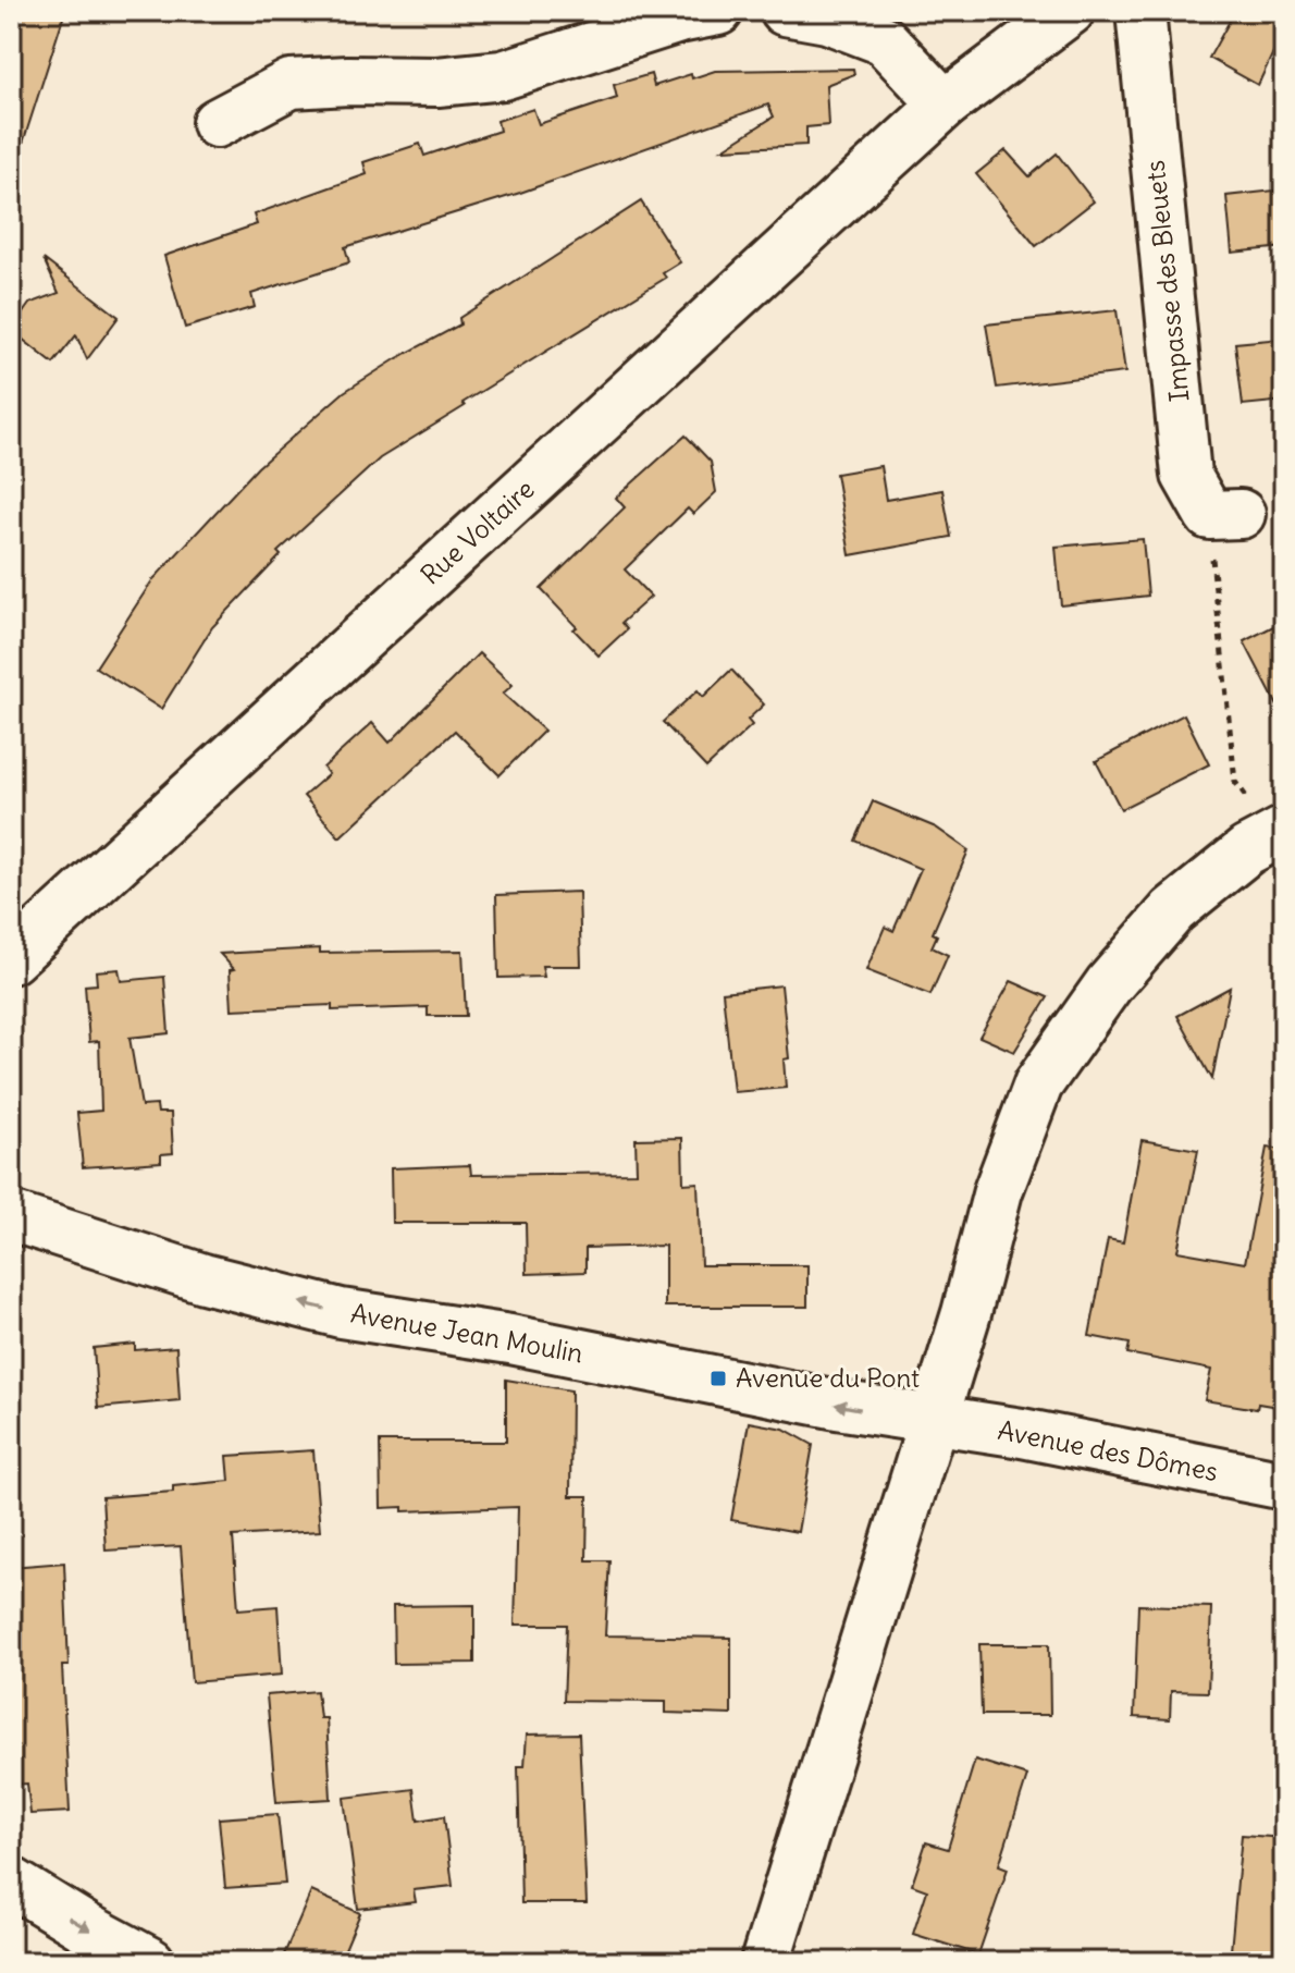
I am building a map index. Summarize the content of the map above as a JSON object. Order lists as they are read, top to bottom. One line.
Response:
{"streets":{"street":["Impasse des Bleuets","Rue Voltaire","Avenue Jean Moulin","Avenue des Dômes"]},"crossings":[["Avenue Jean Moulin","Avenue des Dômes"]],"one_way":["Avenue Jean Moulin"],"places":{"transit":["Avenue du Pont"]}}
